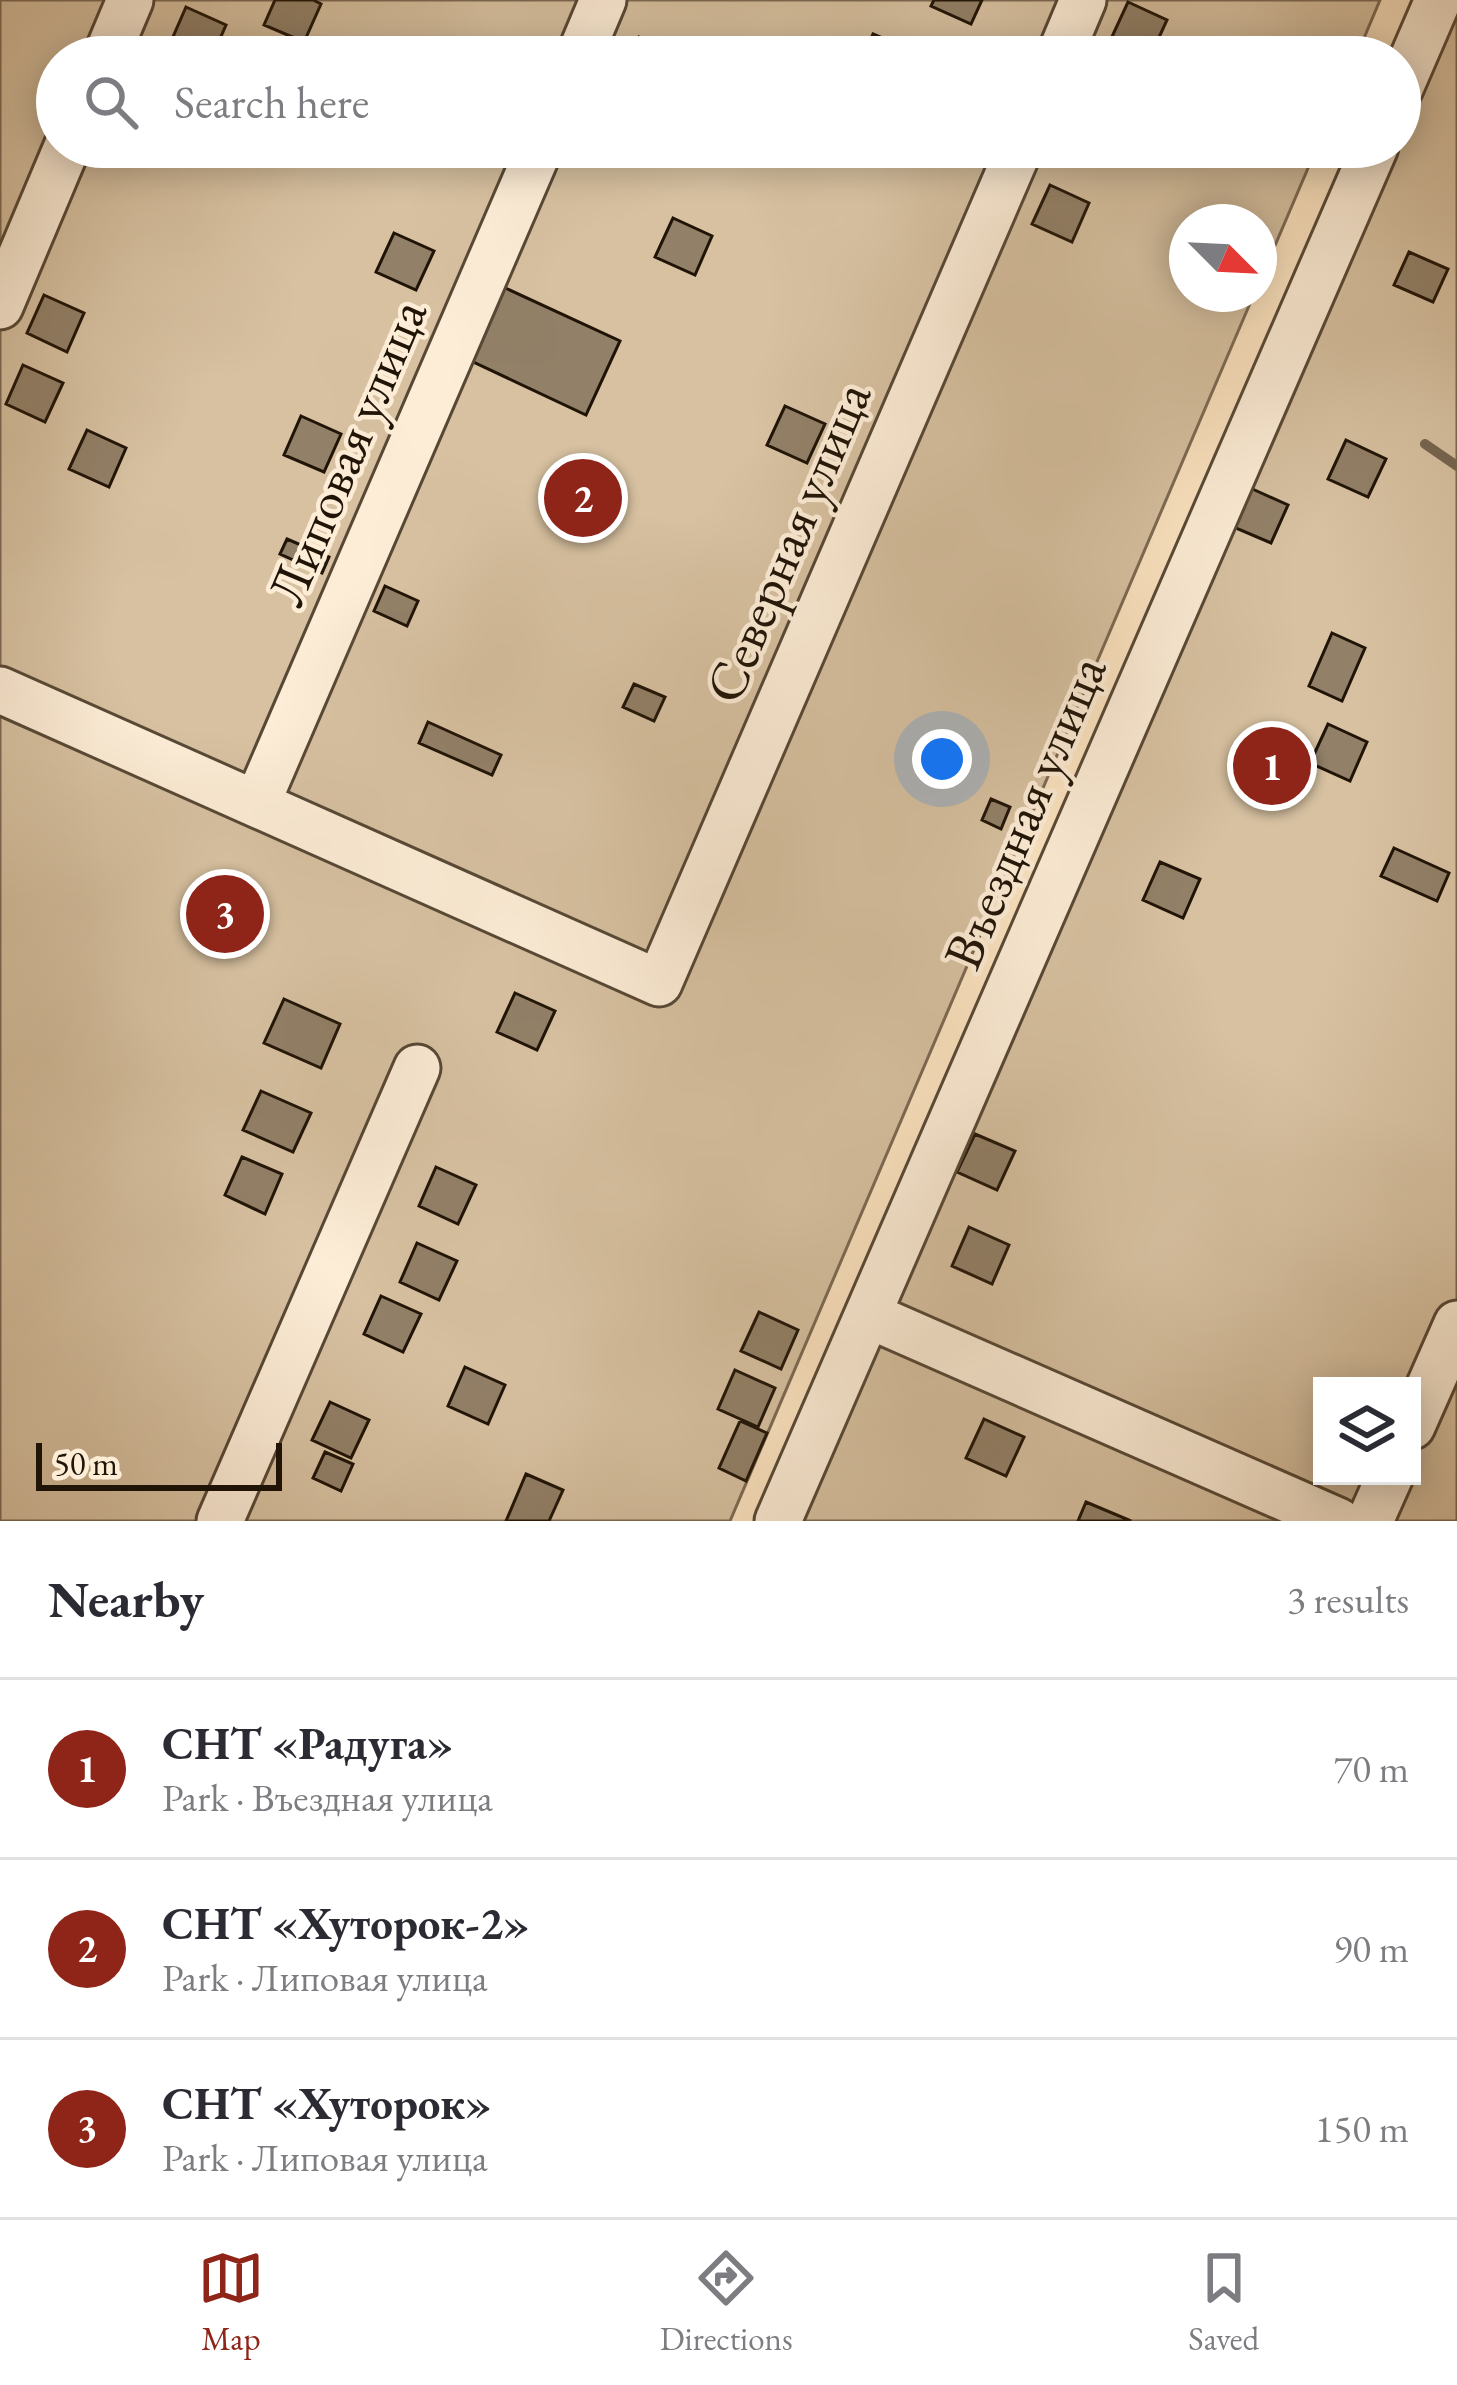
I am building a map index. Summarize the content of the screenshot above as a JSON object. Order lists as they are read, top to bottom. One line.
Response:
{"streets":{"street":["Липовая улица","Северная улица","Въездная улица"]},"crossings":[["Липовая улица","Северная улица"]],"scale_bar":"50 m","north":"bottom right","page":{"search":"Search here","pins":["2","1","3"],"scale":"50 m","heading":["Nearby","3 results"],"list":[{"mark":"1","name":"СНТ «Радуга»","note":"Park · Въездная улица","value":"70 m"},{"mark":"2","name":"СНТ «Хуторок-2»","note":"Park · Липовая улица","value":"90 m"},{"mark":"3","name":"СНТ «Хуторок»","note":"Park · Липовая улица","value":"150 m"}],"nav":["Map","Directions","Saved"]}}
